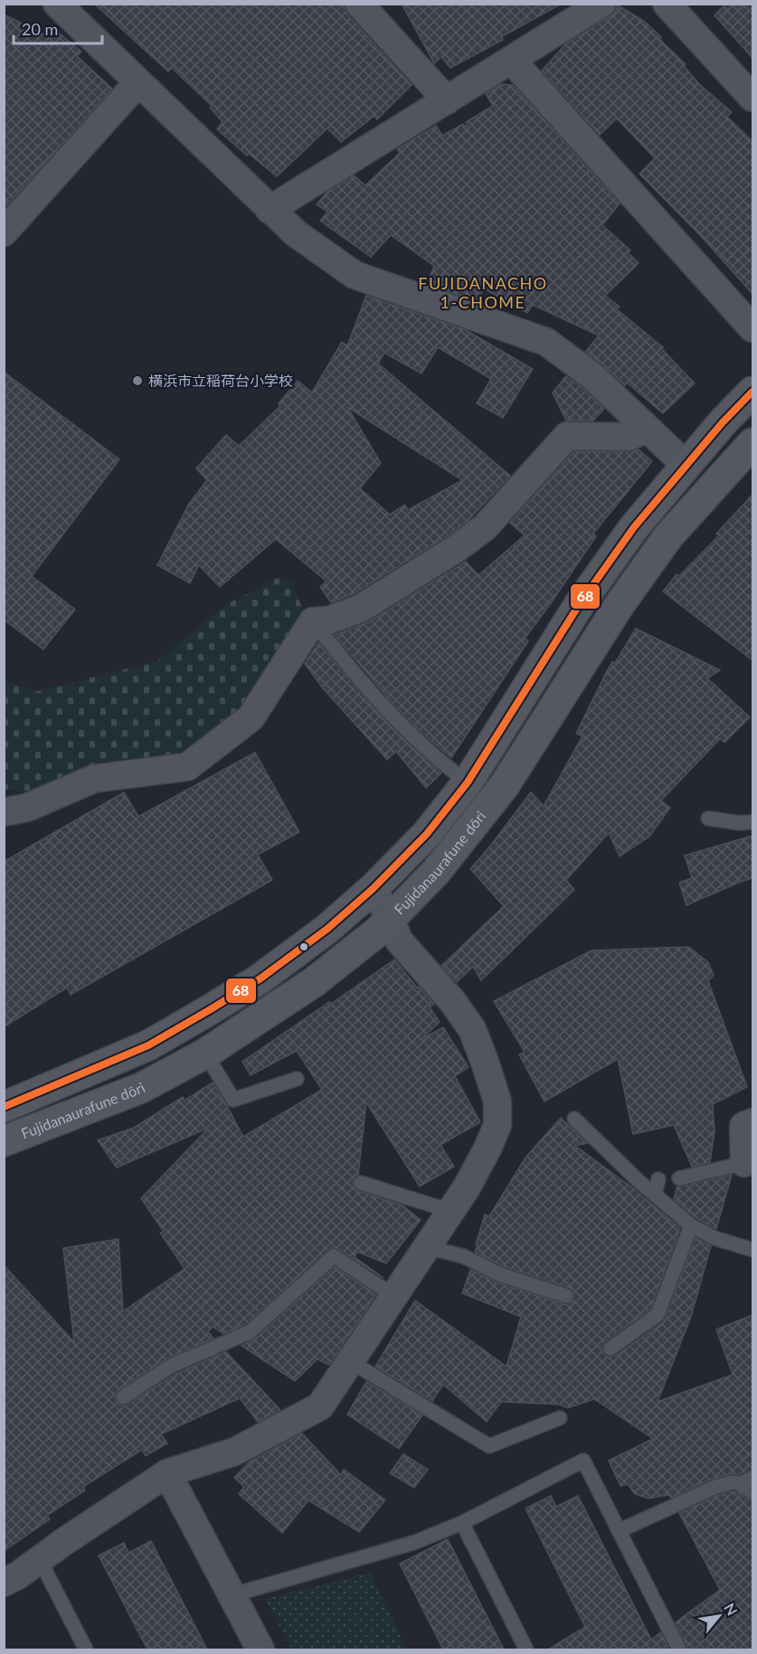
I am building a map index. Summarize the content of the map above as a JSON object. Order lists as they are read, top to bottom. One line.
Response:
{"streets":{"main road":["Fujidanaurafune dōri"]},"districts":["FUJIDANACHO 1-CHOME"],"places":["横浜市立稲荷台小学校"],"lines":["transit line 68"],"scale_bar":"20 m","north":"top right"}
